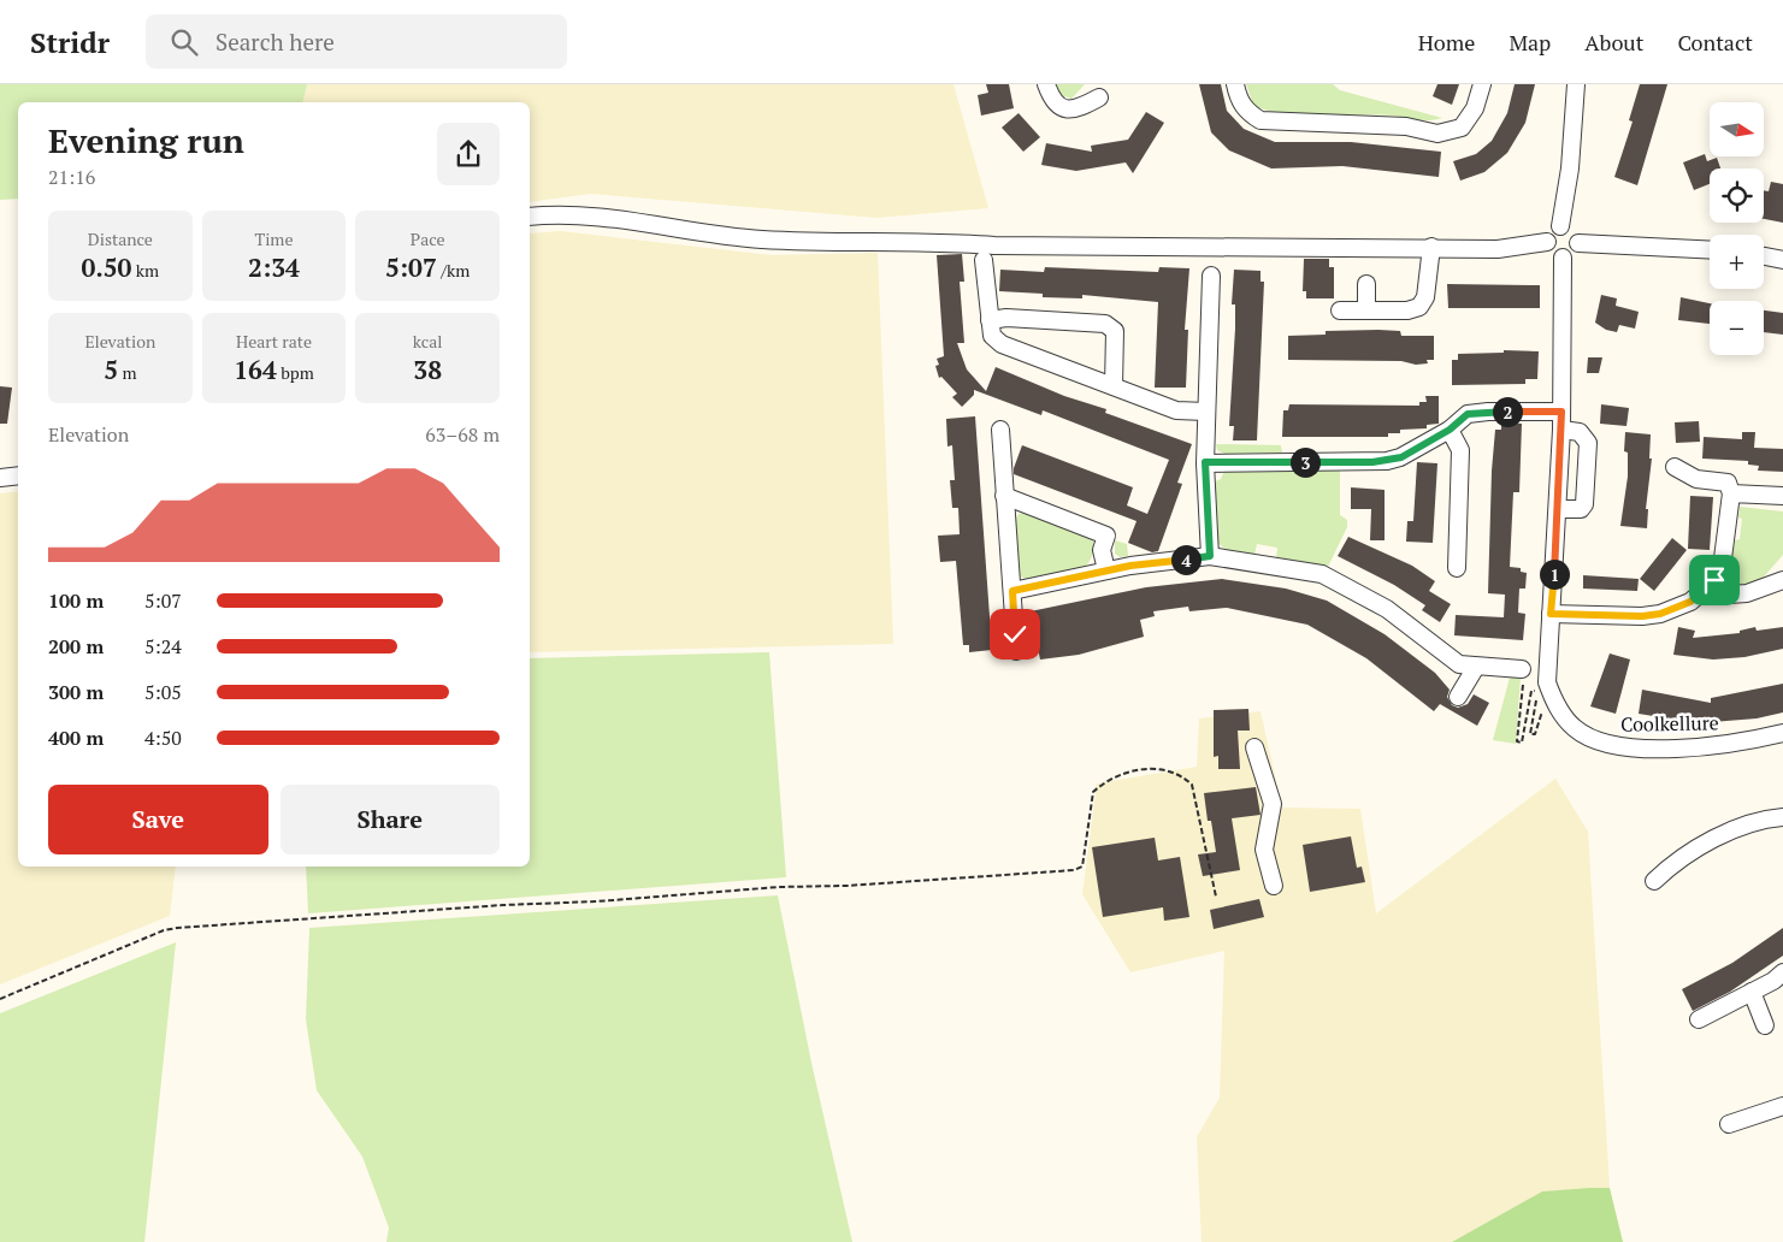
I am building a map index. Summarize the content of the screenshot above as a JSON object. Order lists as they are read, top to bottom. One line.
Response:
{"streets":{"street":["Coolkellure"]},"north":"right","page":{"header":"Stridr","search":"Search here","nav":["Home","Map","About","Contact"],"map_buttons":["+","−"],"heading":["Evening run","21:16"],"stats":[["Distance","0.50 km"],["Time","2:34"],["Pace","5:07 /km"],["Elevation","5 m"],["Heart rate","164 bpm"],["kcal","38"]],"pins":["2","3","4","1"],"chart":["Elevation","63–68 m"],"list":[{"name":"100 m","note":"5:07"},{"name":"200 m","note":"5:24"},{"name":"300 m","note":"5:05"},{"name":"400 m","note":"4:50"}],"buttons":["Save","Share"]}}
